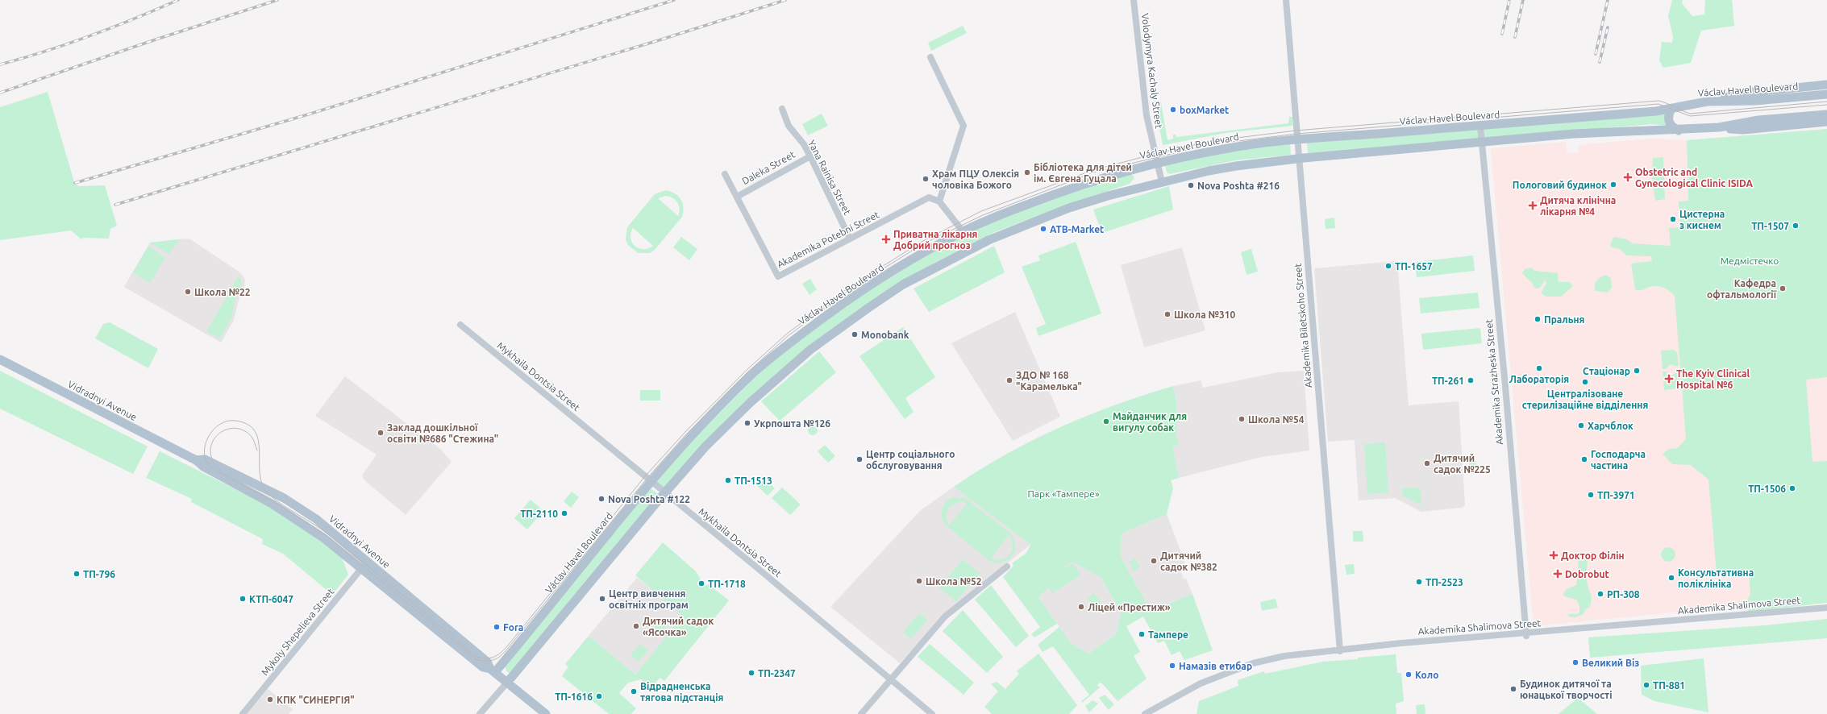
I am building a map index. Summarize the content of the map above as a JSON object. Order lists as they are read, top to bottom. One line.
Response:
{"streets":{"main road":["Václav Havel Boulevard","Vidradnyi Avenue"],"street":["Volodymyra Kachaly Street","Daleka Street","Yana Rainisa Street","Akademika Potebni Street","Akademika Biletskoho Street","Mykhaila Dontsia Street","Akademika Strazheska Street","Akademika Shalimova Street","Mykoly Shepelieva Street"]},"crossings":[["Volodymyra Kachaly Street","Václav Havel Boulevard"],["Václav Havel Boulevard","Akademika Biletskoho Street"],["Václav Havel Boulevard","Mykhaila Dontsia Street"],["Václav Havel Boulevard","Akademika Strazheska Street"],["Václav Havel Boulevard","Vidradnyi Avenue"],["Daleka Street","Yana Rainisa Street"],["Daleka Street","Akademika Potebni Street"],["Yana Rainisa Street","Akademika Potebni Street"],["Akademika Biletskoho Street","Akademika Shalimova Street"],["Akademika Strazheska Street","Akademika Shalimova Street"],["Vidradnyi Avenue","Mykoly Shepelieva Street"]],"parks":["Медмістечко","Парк «Тампере»"],"places":{"other":["boxMarket","Бібліотека для дітей ім. Євгена Гуцала","Храм ПЦУ Олексія чоловіка Божого","Пологовий будинок","Nova Poshta #216","Цистерна з киснем","ТП-1507","ATB-Market","ТП-1657","Кафедра офтальмології","Школа №22","Школа №310","Пральня","Monobank","Лабораторія","Стаціонар","ЗДО № 168 \"Карамелька\"","ТП-261","Централізоване стерилізаційне відділення","Школа №54","Майданчик для вигулу собак","Укрпошта №126","Харчблок","Заклад дошкільної освіти №686 \"Стежина\"","Центр соціального обслуговування","Господарча частина","Дитячий садок №225","ТП-1513","ТП-1506","ТП-3971","Nova Poshta #122","ТП-2110","Дитячий садок №382","ТП-796","Консультативна поліклініка","Школа №52","ТП-2523","ТП-1718","РП-308","КТП-6047","Центр вивчення освітніх програм","Ліцей «Престиж»","Дитячий садок «Ясочка»","Fora","Тампере","Великий Віз","Намазів етибар","ТП-2347","Коло","ТП-881","Будинок дитячої та юнацької творчості","Відрадненська тягова підстанція","ТП-1616","КПК \"СИНЕРГІЯ\""],"health":["Obstetric and Gynecological Clinic ISIDA","Дитяча клінічна лікарня №4","Приватна лікарня Добрий прогноз","The Kyiv Clinical Hospital №6","Доктор Філін","Dobrobut"]}}
